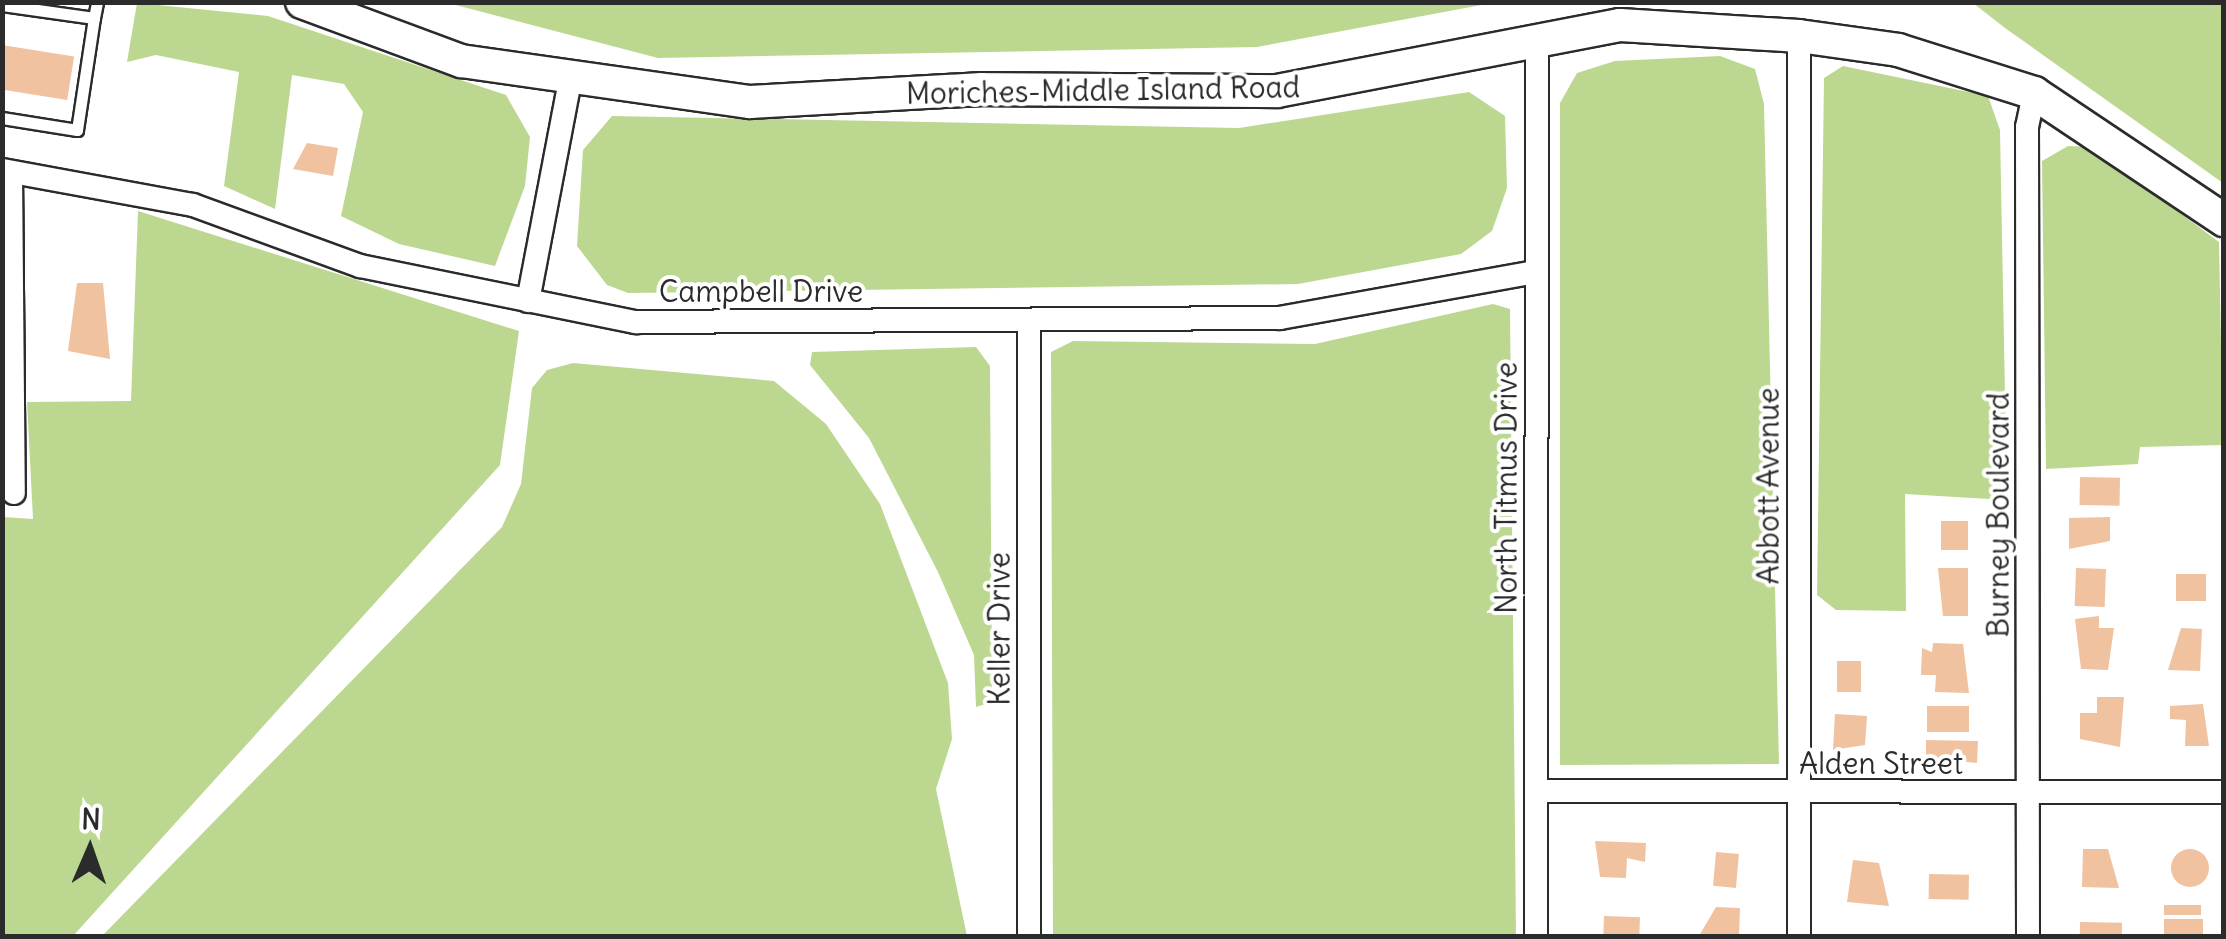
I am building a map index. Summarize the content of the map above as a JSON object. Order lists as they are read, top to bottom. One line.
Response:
{"streets":{"main road":["Moriches-Middle Island Road"],"street":["Campbell Drive","Abbott Avenue","North Titmus Drive","Burney Boulevard","Keller Drive","Alden Street"]},"crossings":[["Moriches-Middle Island Road","Abbott Avenue"],["Moriches-Middle Island Road","North Titmus Drive"],["Moriches-Middle Island Road","Burney Boulevard"],["Campbell Drive","North Titmus Drive"],["Campbell Drive","Keller Drive"],["Abbott Avenue","Alden Street"],["North Titmus Drive","Alden Street"],["Burney Boulevard","Alden Street"]],"north":"top"}
